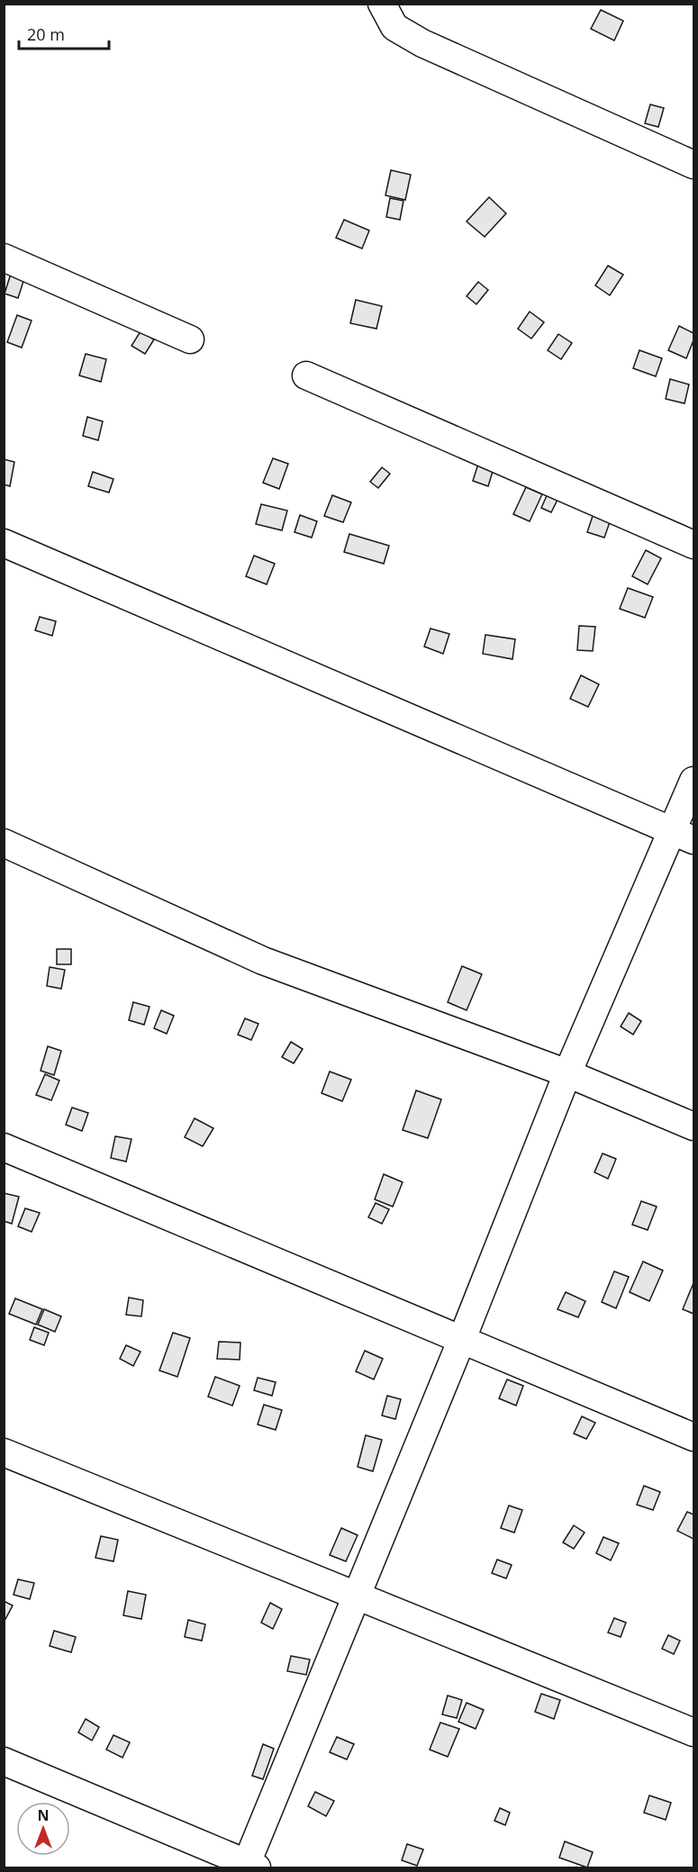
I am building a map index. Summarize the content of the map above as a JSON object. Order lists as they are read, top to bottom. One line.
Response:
{"scale_bar":"20 m","north":"top"}
